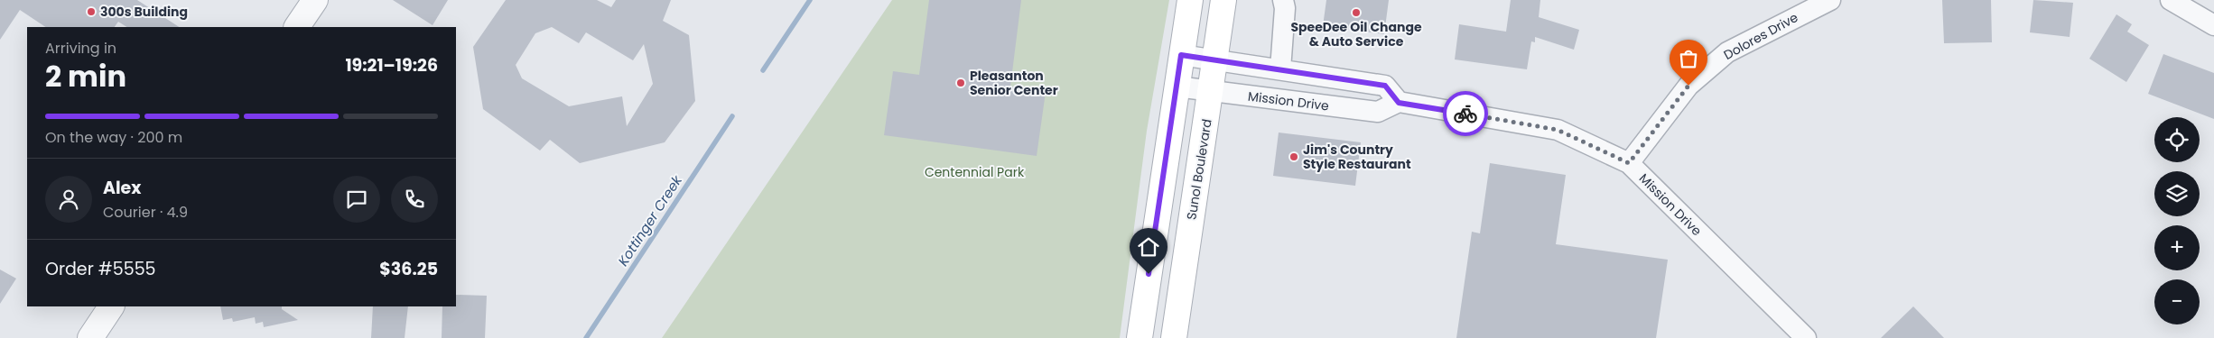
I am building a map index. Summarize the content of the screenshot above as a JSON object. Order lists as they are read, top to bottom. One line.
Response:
{"streets":{"main road":["Sunol Boulevard"],"street":["Dolores Drive","Mission Drive"]},"crossings":[["Dolores Drive","Mission Drive"],["Mission Drive","Sunol Boulevard"]],"water":["Kottinger Creek"],"parks":["Centennial Park"],"places":["300s Building","SpeeDee Oil Change & Auto Service","Pleasanton Senior Center","Jim's Country Style Restaurant"],"page":{"heading":["2 min","Arriving in","19:21–19:26"],"panel":["Alex","Courier · 4.9","Order #5555","$36.25"],"bar":"On the way · 200 m","map_buttons":["+","−"]}}
